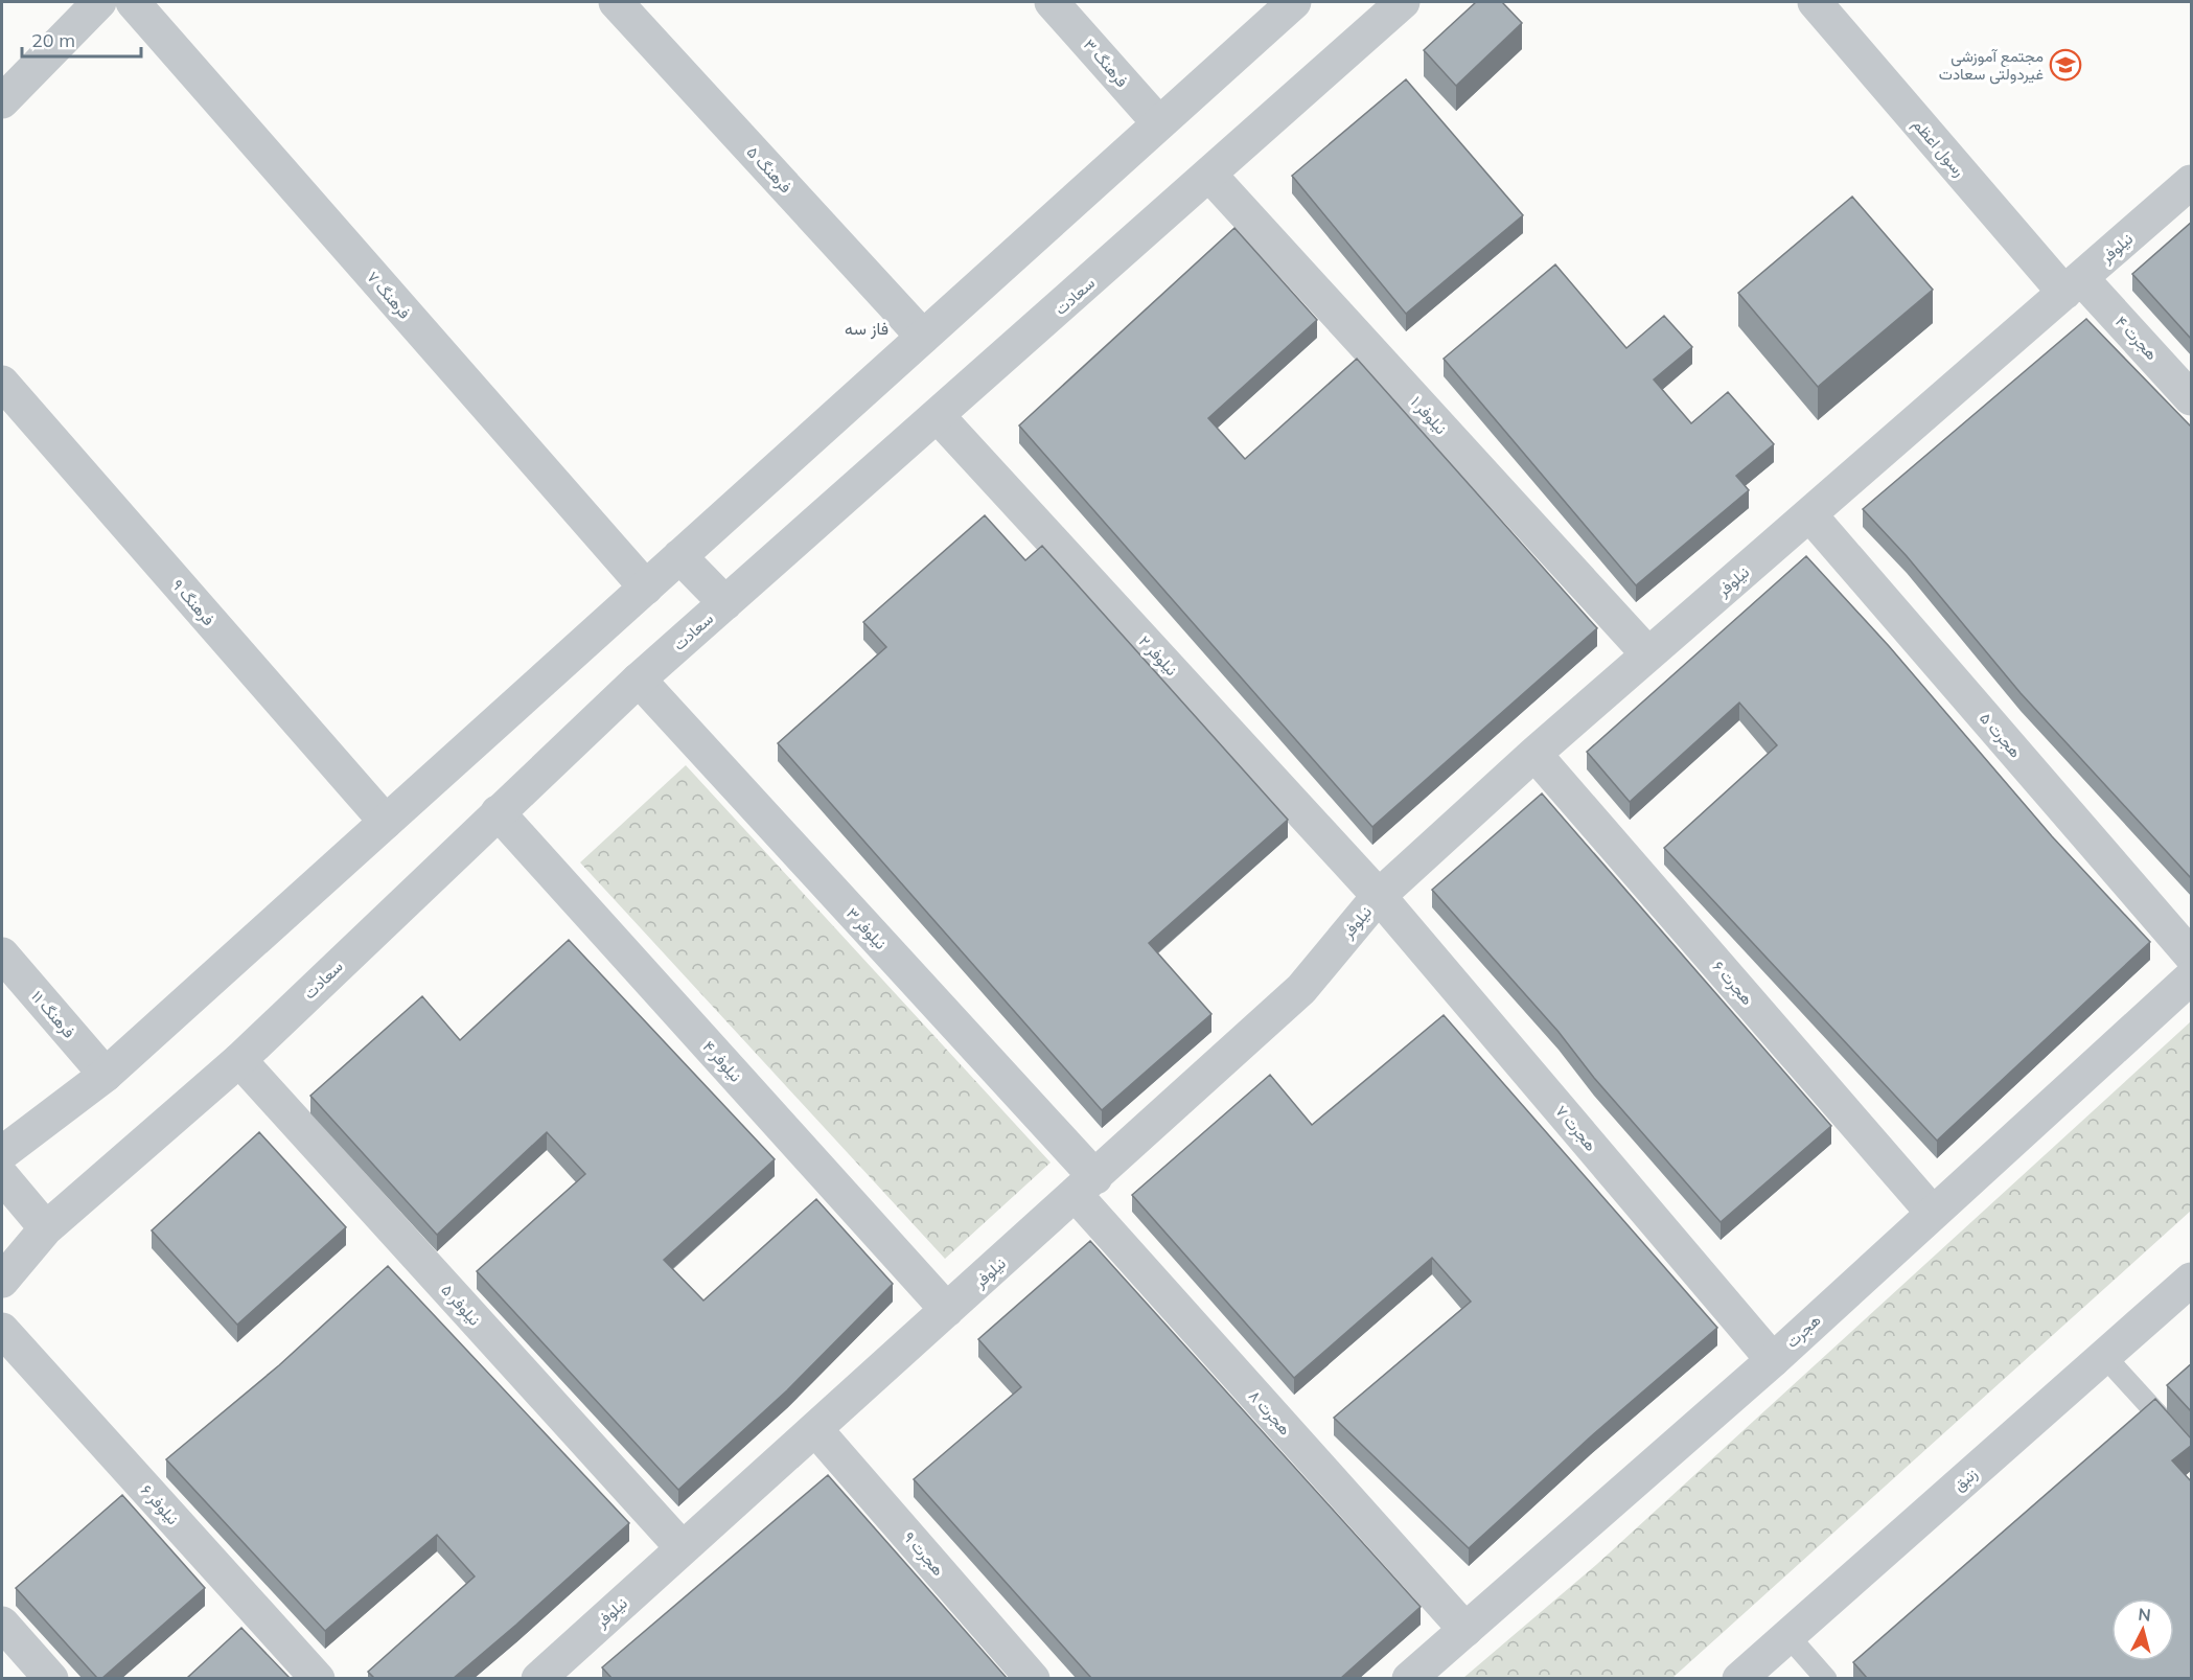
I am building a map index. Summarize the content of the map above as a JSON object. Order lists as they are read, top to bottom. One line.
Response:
{"streets":{"street":["فرهنگ ۳","رسول اعظم","فرهنگ ۵","نیلوفر","فرهنگ ۷","سعادت","هجرت ۴","نیلوفر ۱","فرهنگ ۹","نیلوفر ۲","هجرت ۵","نیلوفر ۳","هجرت ۶","فرهنگ ۱۱","نیلوفر ۴","هجرت ۷","نیلوفر ۵","هجرت","هجرت ۸","زنبق","نیلوفر ۶","هجرت ۹"]},"crossings":[["رسول اعظم","نیلوفر"],["رسول اعظم","هجرت ۴"],["نیلوفر","هجرت ۴"],["نیلوفر","نیلوفر ۱"],["نیلوفر","نیلوفر ۲"],["نیلوفر","هجرت ۵"],["نیلوفر","نیلوفر ۳"],["نیلوفر","هجرت ۶"],["نیلوفر","نیلوفر ۴"],["نیلوفر","هجرت ۷"],["نیلوفر","نیلوفر ۵"],["نیلوفر","هجرت ۸"],["نیلوفر","هجرت ۹"],["سعادت","نیلوفر ۱"],["سعادت","نیلوفر ۲"],["سعادت","نیلوفر ۳"],["سعادت","نیلوفر ۴"],["سعادت","نیلوفر ۵"],["نیلوفر ۲","هجرت ۷"],["نیلوفر ۳","هجرت ۸"],["هجرت ۶","هجرت"],["هجرت ۷","هجرت"],["هجرت","هجرت ۸"]],"districts":["فاز سه"],"places":{"school or university":["مجتمع آموزشی غیردولتی سعادت"]},"scale_bar":"20 m","north":"top"}
